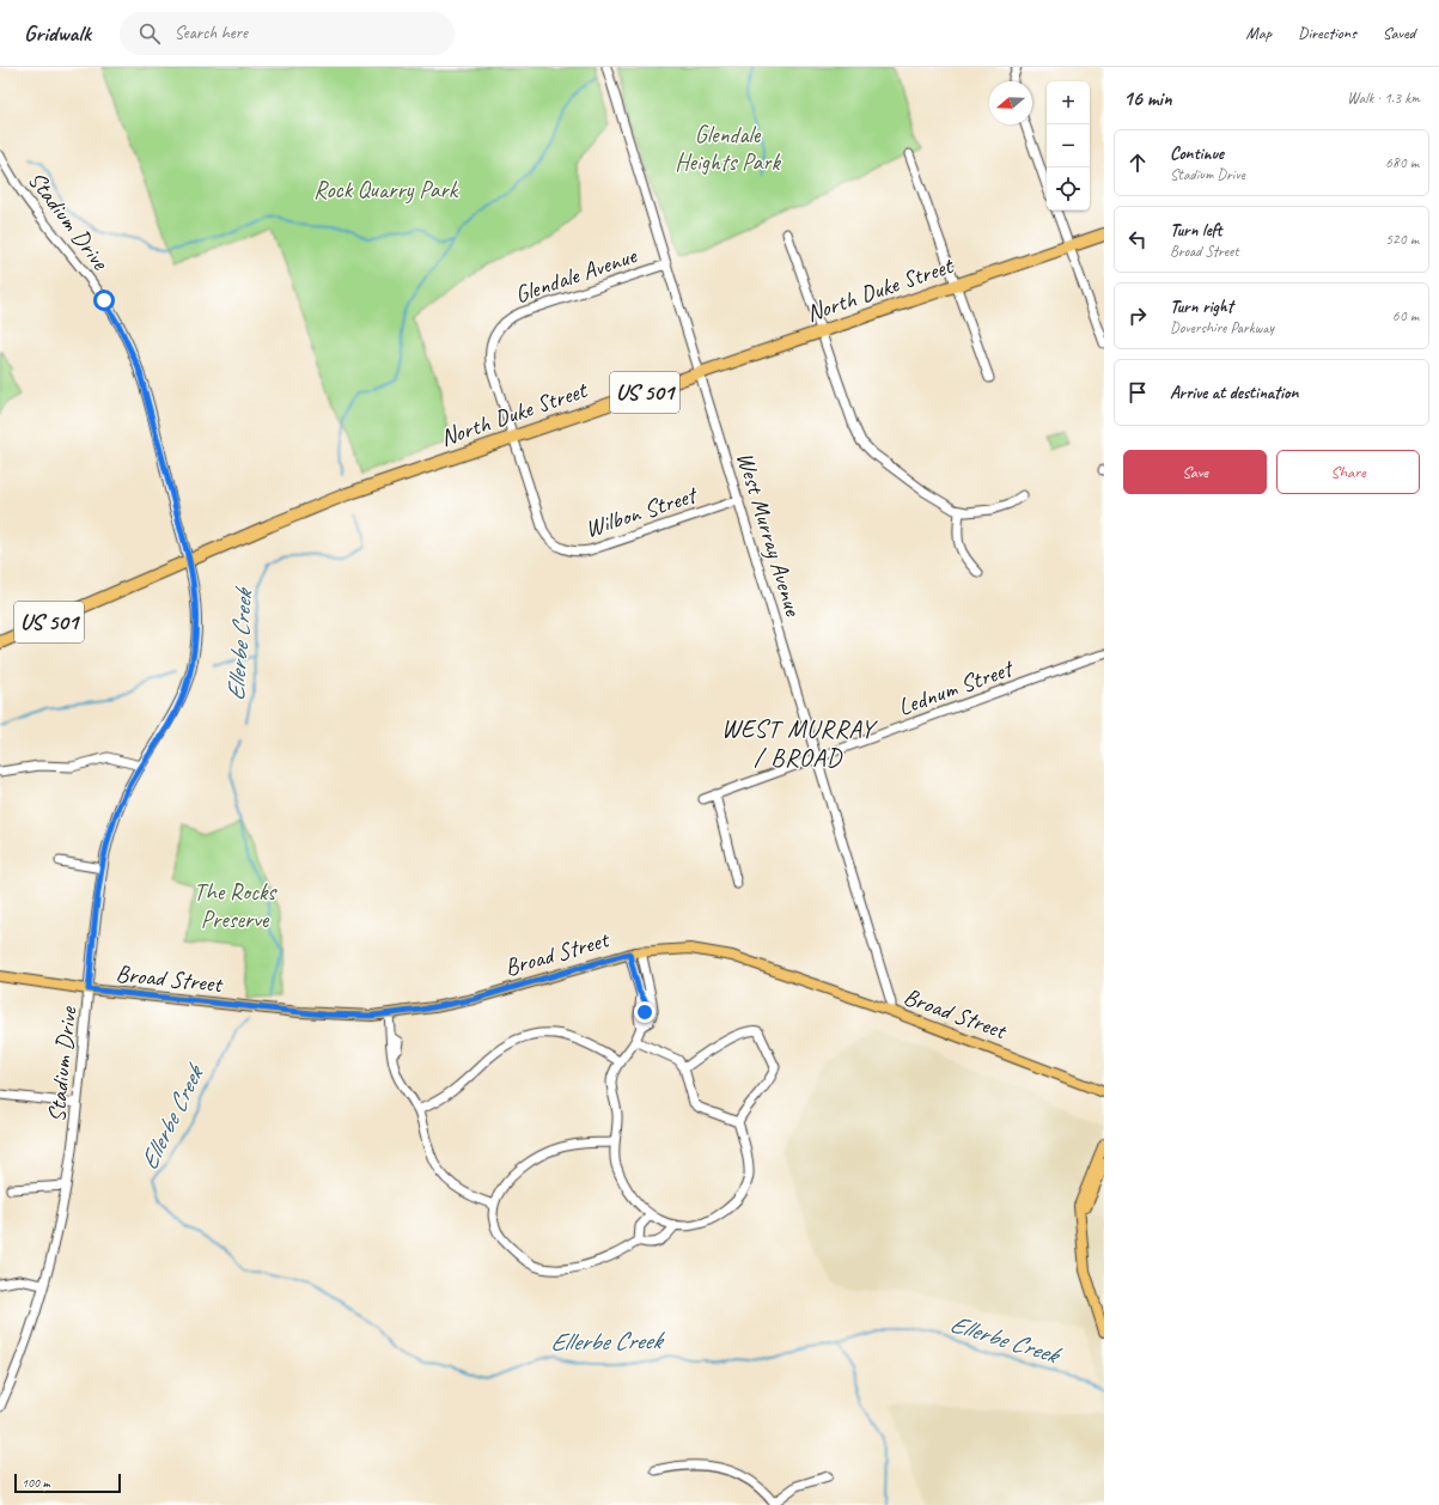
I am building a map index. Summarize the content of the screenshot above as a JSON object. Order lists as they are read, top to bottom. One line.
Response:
{"streets":{"highway":["North Duke Street","US 501"],"main road":["Broad Street"],"street":["Stadium Drive","Glendale Avenue","Wilbon Street","West Murray Avenue","Lednum Street"]},"crossings":[["Stadium Drive","North Duke Street"],["Stadium Drive","Broad Street"],["Glendale Avenue","North Duke Street"],["Glendale Avenue","Wilbon Street"],["Glendale Avenue","West Murray Avenue"],["North Duke Street","Wilbon Street"],["North Duke Street","West Murray Avenue"],["Wilbon Street","West Murray Avenue"],["West Murray Avenue","Lednum Street"],["West Murray Avenue","Broad Street"]],"districts":["WEST MURRAY / BROAD"],"water":["Ellerbe Creek"],"parks":["Glendale Heights Park","Rock Quarry Park","The Rocks Preserve"],"scale_bar":"100 m","north":"left","page":{"header":"Gridwalk","search":"Search here","nav":["Map","Directions","Saved"],"heading":["16 min","Walk · 1.3 km"],"map_buttons":["+","−"],"list":[["Continue","Stadium Drive","680 m"],["Turn left","Broad Street","520 m"],["Turn right","Dovershire Parkway","60 m"],"Arrive at destination"],"buttons":["Save","Share"],"scale":"100 m"}}
